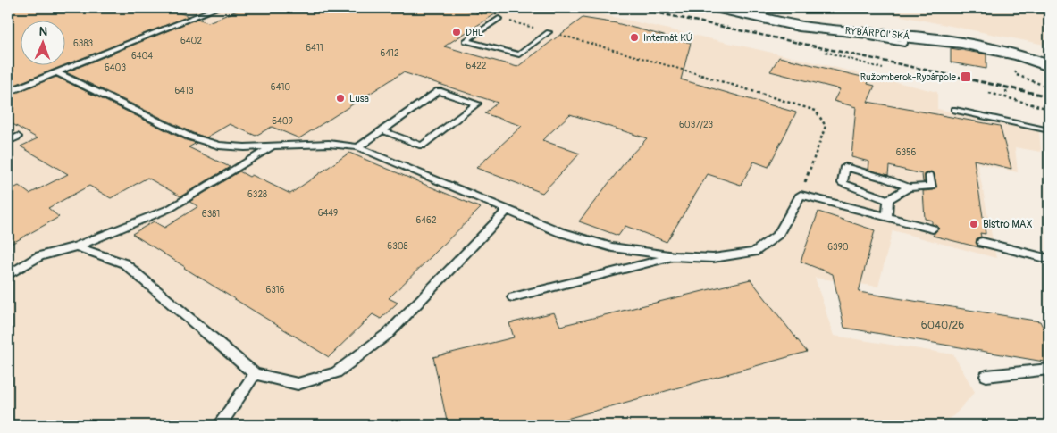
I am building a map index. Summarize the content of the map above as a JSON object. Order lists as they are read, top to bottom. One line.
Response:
{"streets":{"street":["RYBÁRPOĽSKÁ"]},"places":{"other":["DHL","Internát KÚ","Lusa","Bistro MAX"],"transit":["Ružomberok-Rybárpole"]},"house_numbers":["6402","6383","6411","6412","6404","6422","6403","6410","6413","6409","6037/23","6356","6328","6449","6381","6462","6308","6390","6316","6040/26"],"north":"top"}
